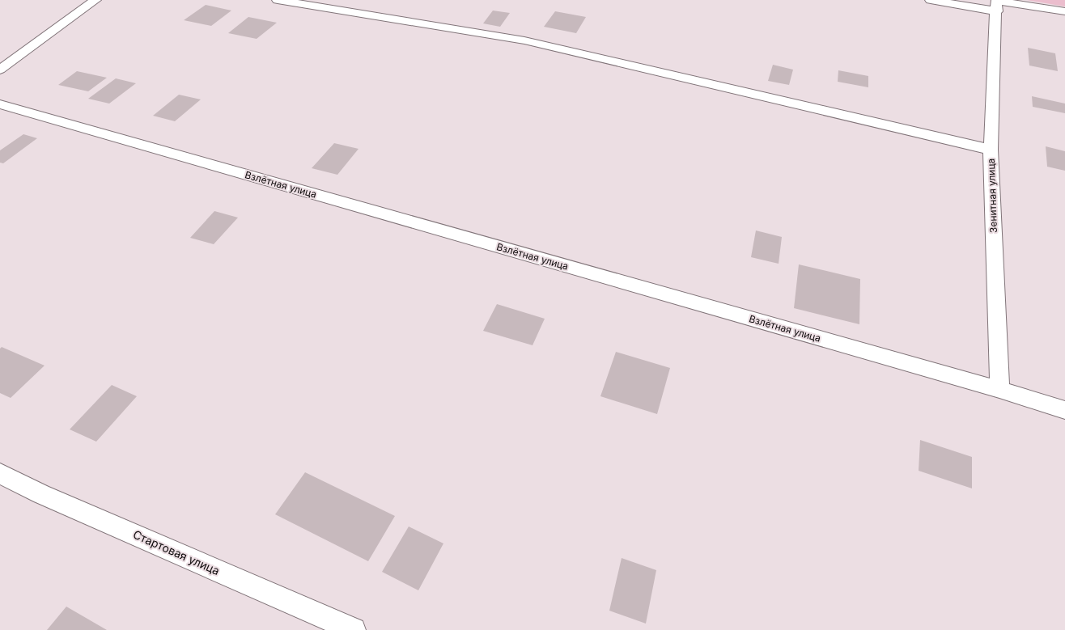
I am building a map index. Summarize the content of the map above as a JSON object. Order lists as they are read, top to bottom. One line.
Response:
{"streets":{"street":["Взлётная улица","Зенитная улица","Стартовая улица"]},"crossings":[["Взлётная улица","Зенитная улица"]]}
